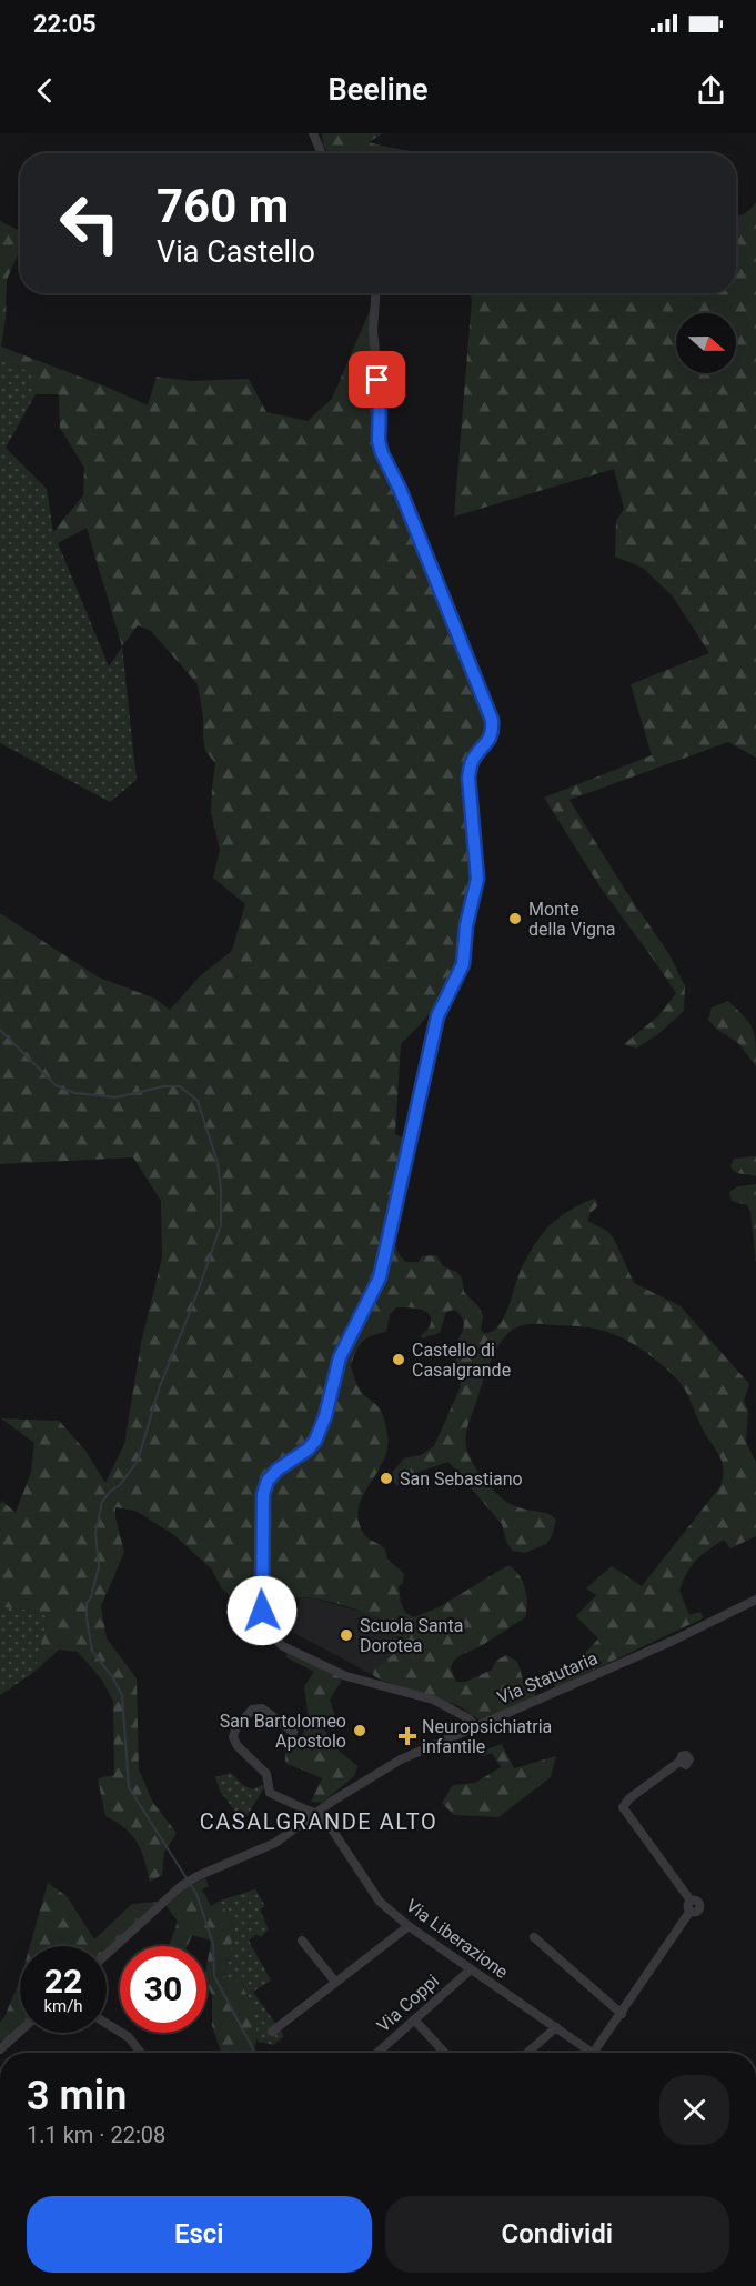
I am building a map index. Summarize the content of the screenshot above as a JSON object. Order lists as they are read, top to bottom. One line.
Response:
{"streets":{"street":["Via Statutaria","Via Liberazione","Via Coppi"]},"crossings":[["Via Statutaria","Via Liberazione"],["Via Liberazione","Via Coppi"]],"districts":["CASALGRANDE ALTO"],"places":{"other":["Monte della Vigna","Castello di Casalgrande","San Sebastiano","Scuola Santa Dorotea","San Bartolomeo Apostolo"],"health":["Neuropsichiatria infantile"]},"north":"right","page":{"status":"22:05","header":"Beeline","turn":["760 m","Via Castello"],"speed":"22 km/h","limit":"30","heading":["3 min","1.1 km · 22:08"],"buttons":["Esci","Condividi"]}}
